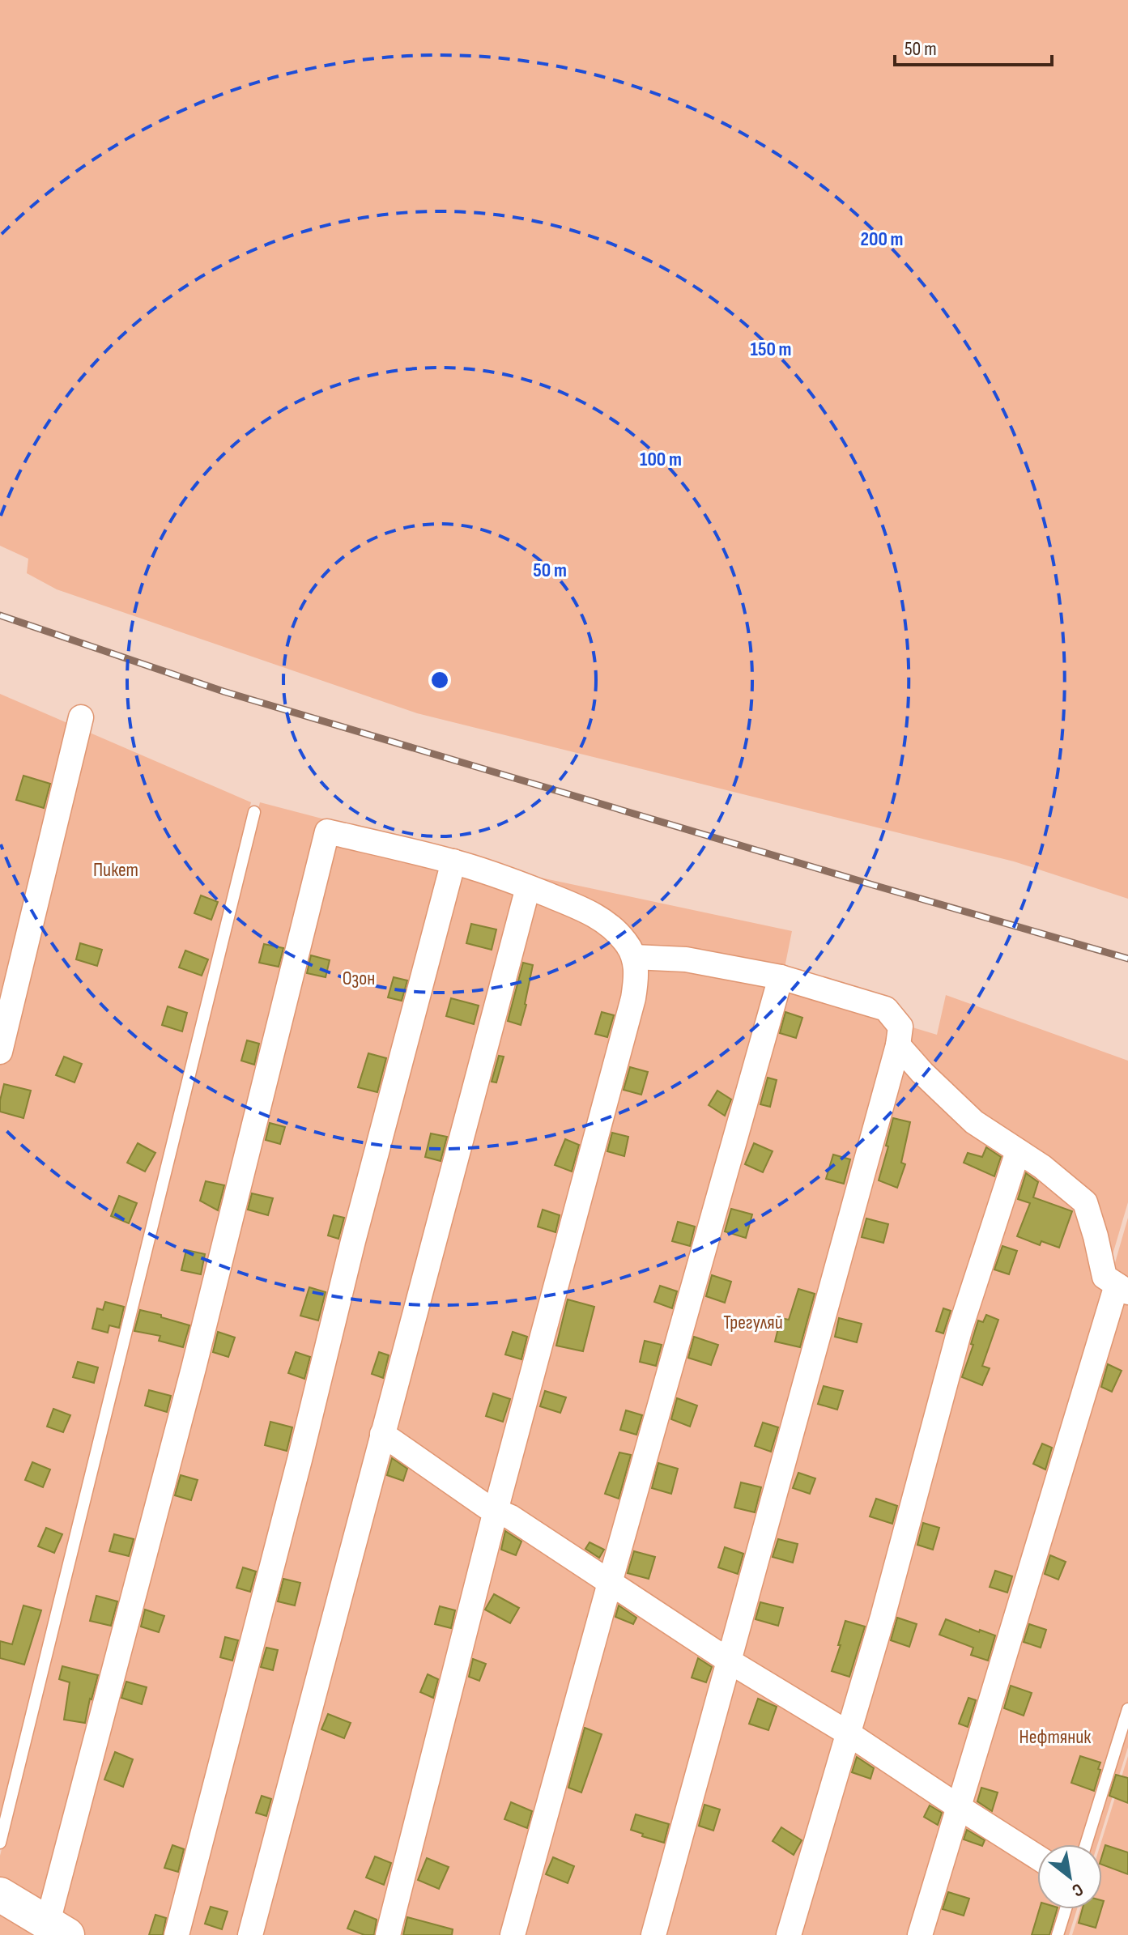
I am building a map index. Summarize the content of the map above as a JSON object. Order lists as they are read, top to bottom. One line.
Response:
{"parks":["Пикет","Озон","Трегуляй","Нефтяник"],"scale_bar":"50 m","north":"bottom right","rings":["200 m","150 m","100 m","50 m"]}
